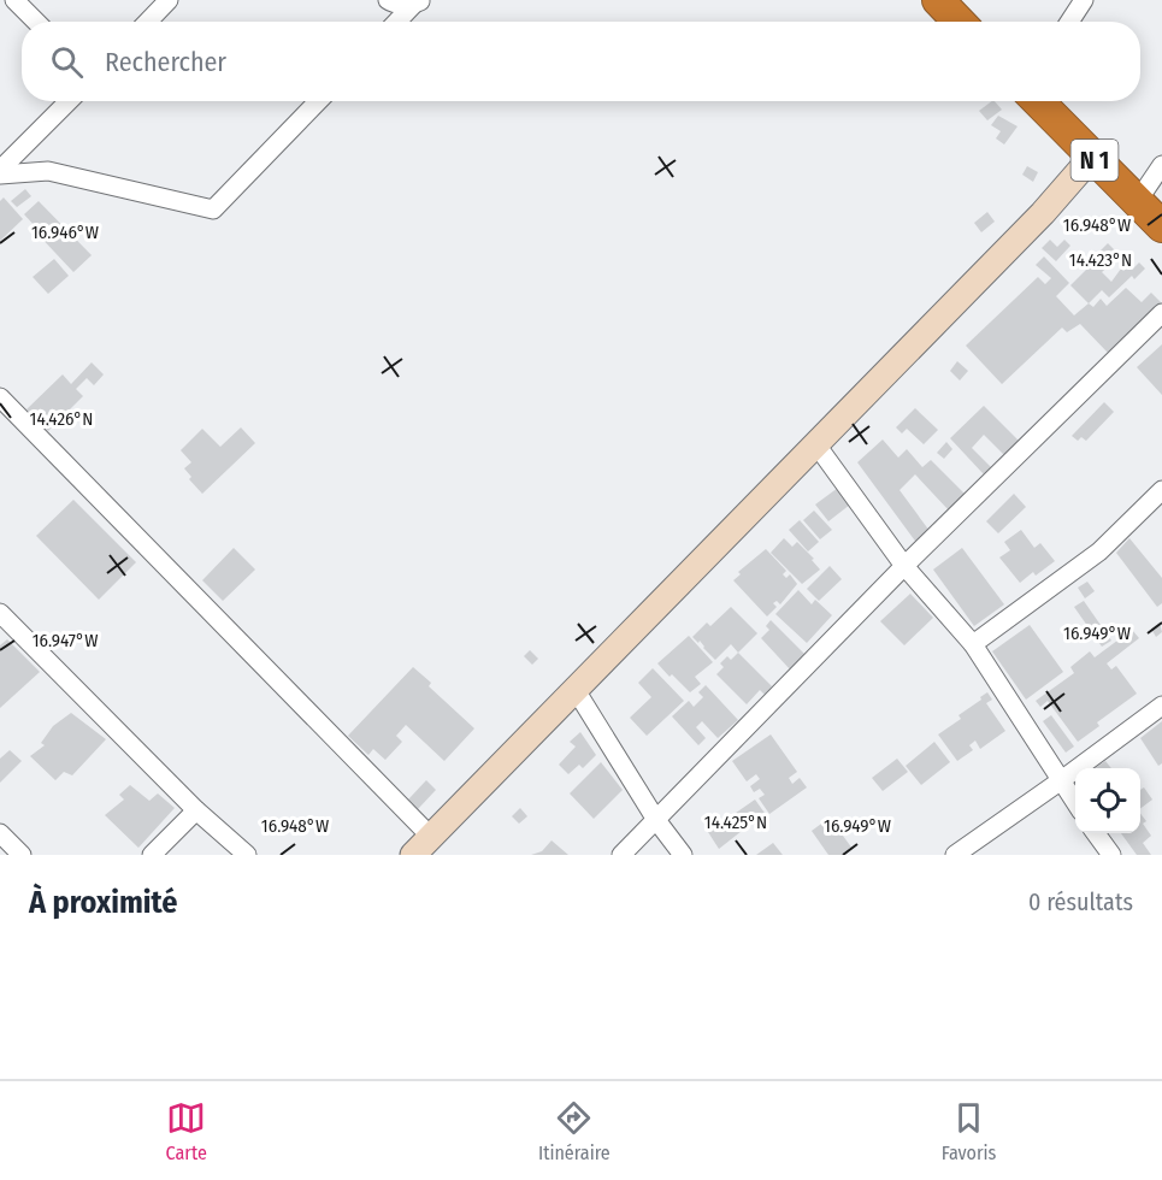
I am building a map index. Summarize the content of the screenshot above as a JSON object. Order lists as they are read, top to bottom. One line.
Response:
{"streets":{"highway":["N 1"]},"page":{"search":"Rechercher","heading":["À proximité","0 résultats"],"nav":["Carte","Itinéraire","Favoris"]},"coordinates":["16.948°W","16.946°W","14.423°N","14.426°N","16.949°W","16.947°W","14.425°N"]}
